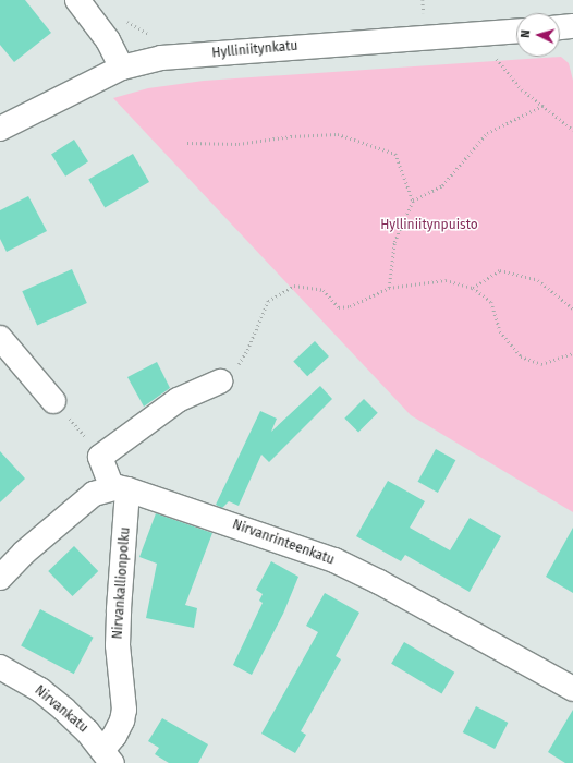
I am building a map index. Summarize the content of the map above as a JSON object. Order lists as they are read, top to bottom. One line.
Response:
{"streets":{"street":["Hylliniitynkatu","Nirvanrinteenkatu","Nirvankallionpolku","Nirvankatu"]},"crossings":[["Nirvanrinteenkatu","Nirvankallionpolku"],["Nirvankallionpolku","Nirvankatu"]],"parks":["Hylliniitynpuisto"],"north":"left"}
